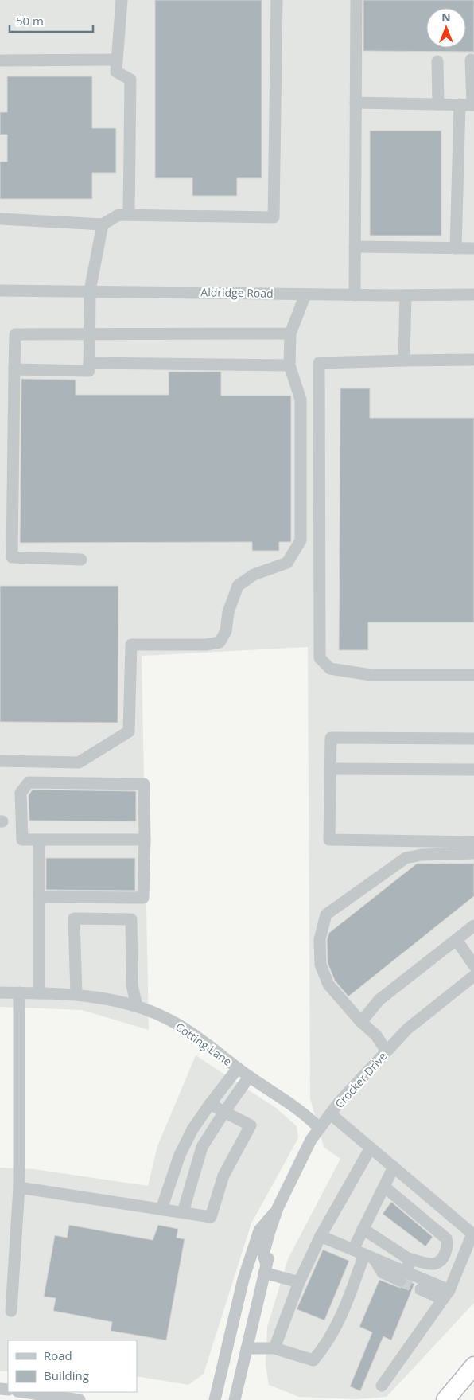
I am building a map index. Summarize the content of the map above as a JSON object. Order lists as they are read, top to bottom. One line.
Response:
{"streets":{"street":["Aldridge Road","Cotting Lane","Crocker Drive"]},"crossings":[["Cotting Lane","Crocker Drive"]],"legend":["Road","Building"],"scale_bar":"50 m","north":"top"}
